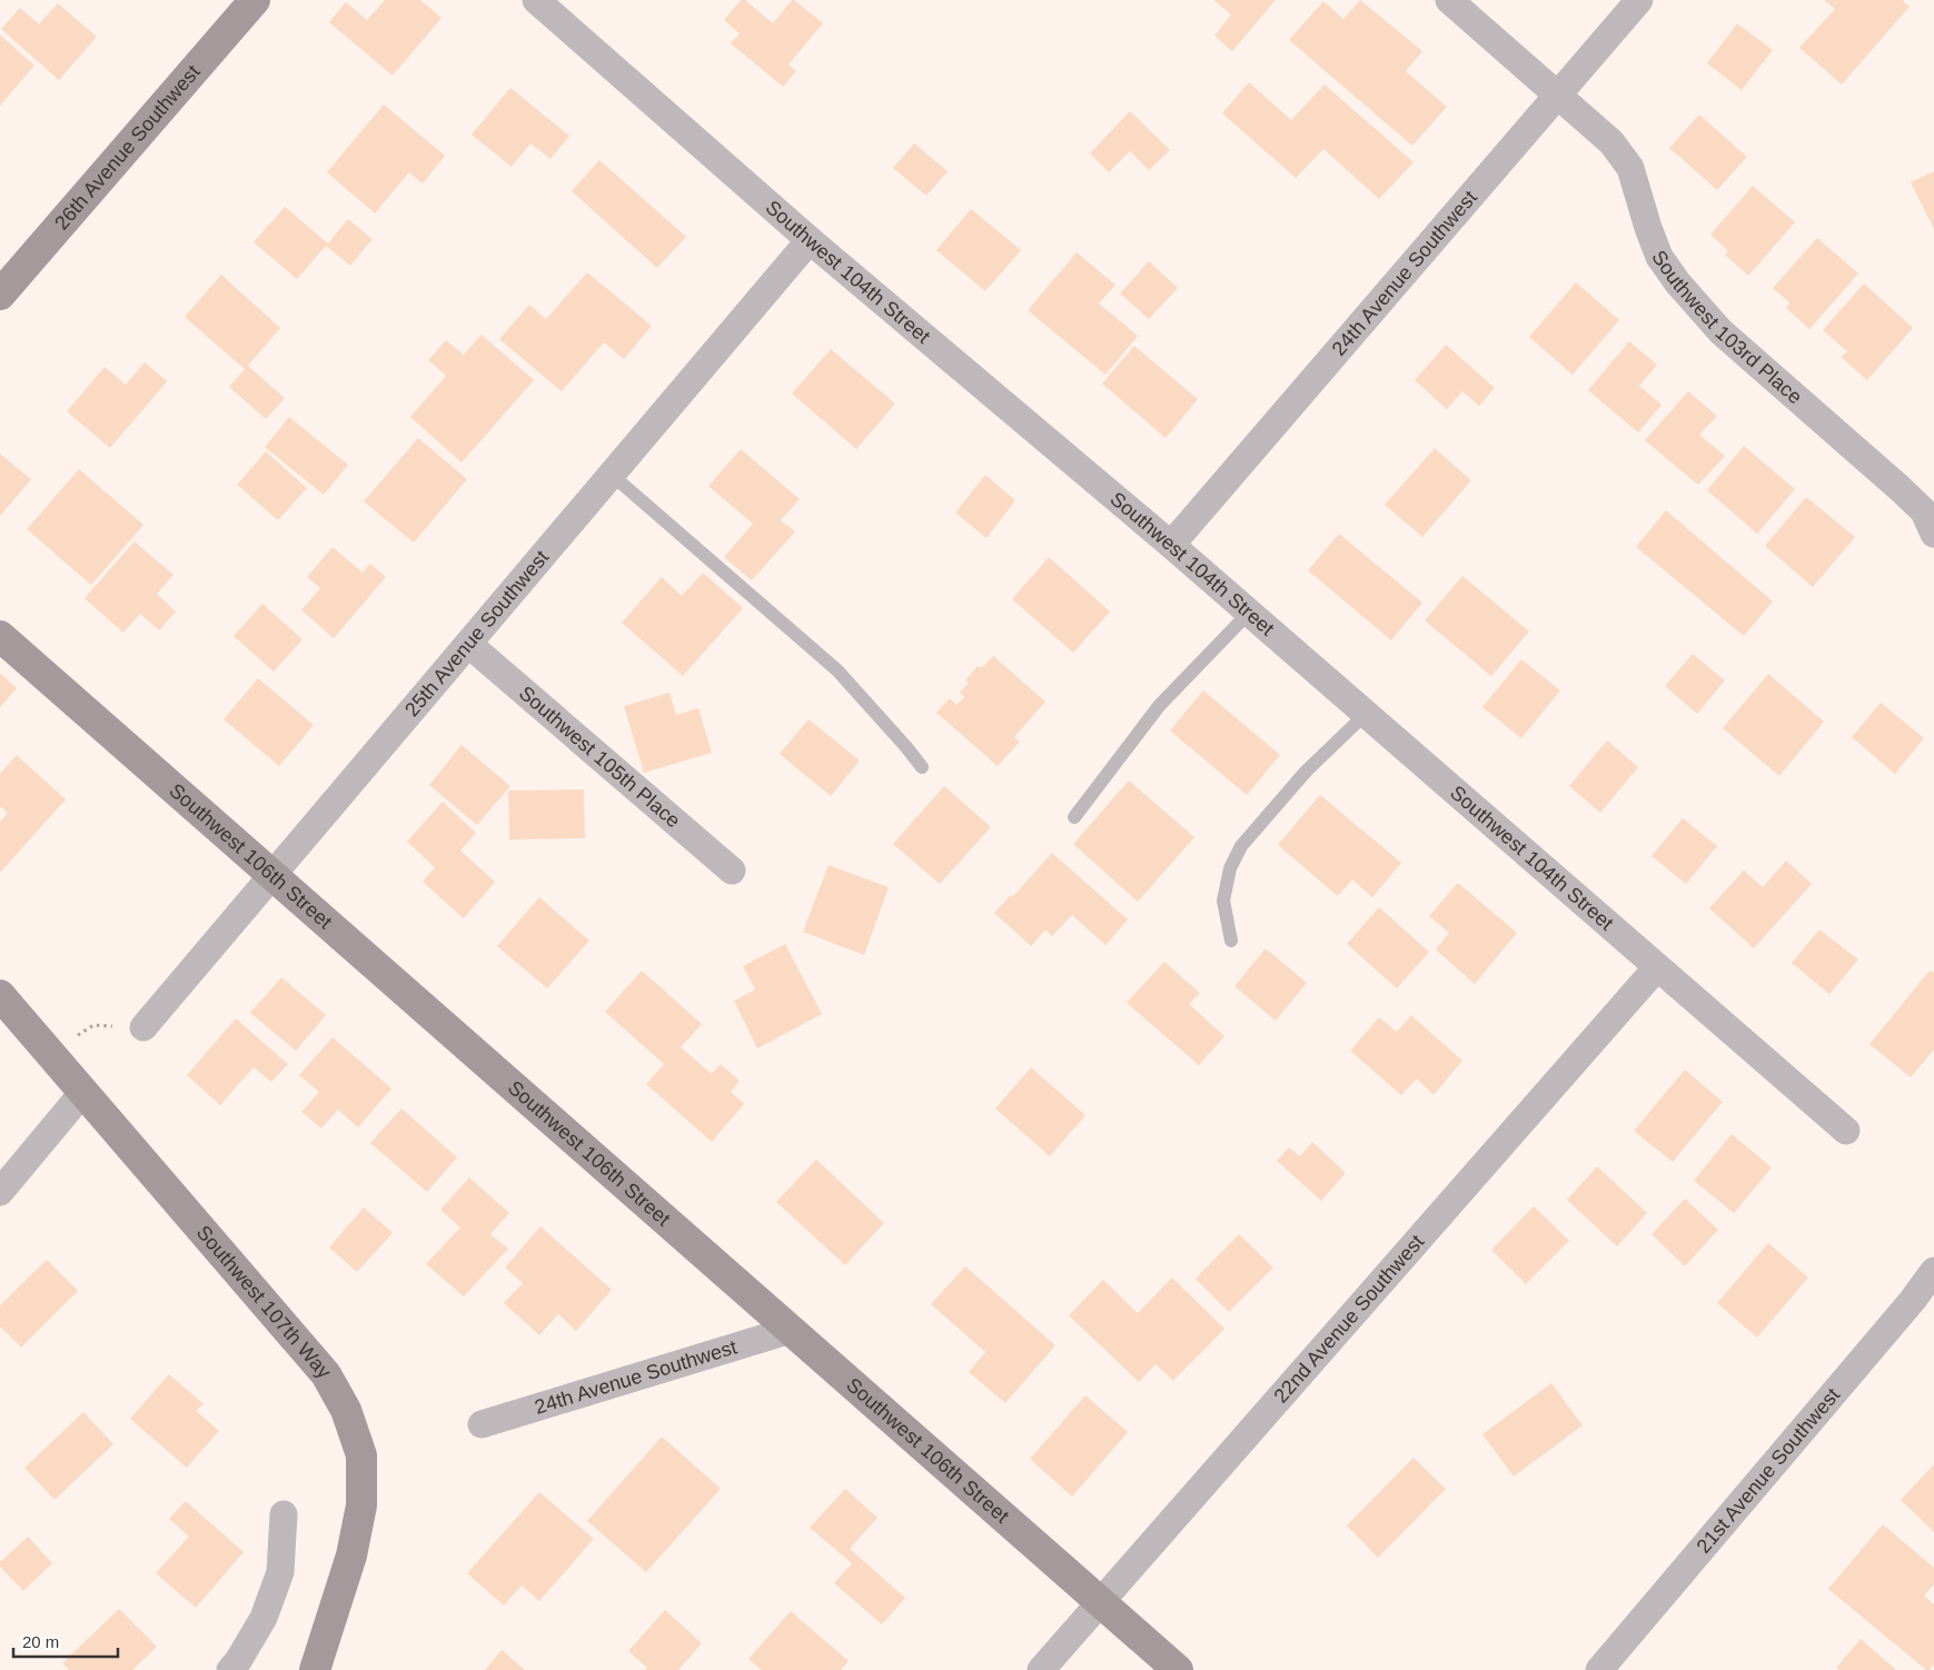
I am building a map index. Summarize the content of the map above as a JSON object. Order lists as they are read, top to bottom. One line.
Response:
{"streets":{"street":["26th Avenue Southwest","Southwest 104th Street","24th Avenue Southwest","Southwest 103rd Place","25th Avenue Southwest","Southwest 105th Place","Southwest 106th Street","Southwest 107th Way","22nd Avenue Southwest","21st Avenue Southwest"]},"crossings":[["Southwest 104th Street","24th Avenue Southwest"],["Southwest 104th Street","25th Avenue Southwest"],["Southwest 104th Street","22nd Avenue Southwest"],["24th Avenue Southwest","Southwest 103rd Place"],["24th Avenue Southwest","Southwest 106th Street"],["25th Avenue Southwest","Southwest 105th Place"],["25th Avenue Southwest","Southwest 106th Street"],["Southwest 106th Street","22nd Avenue Southwest"]],"scale_bar":"20 m"}
